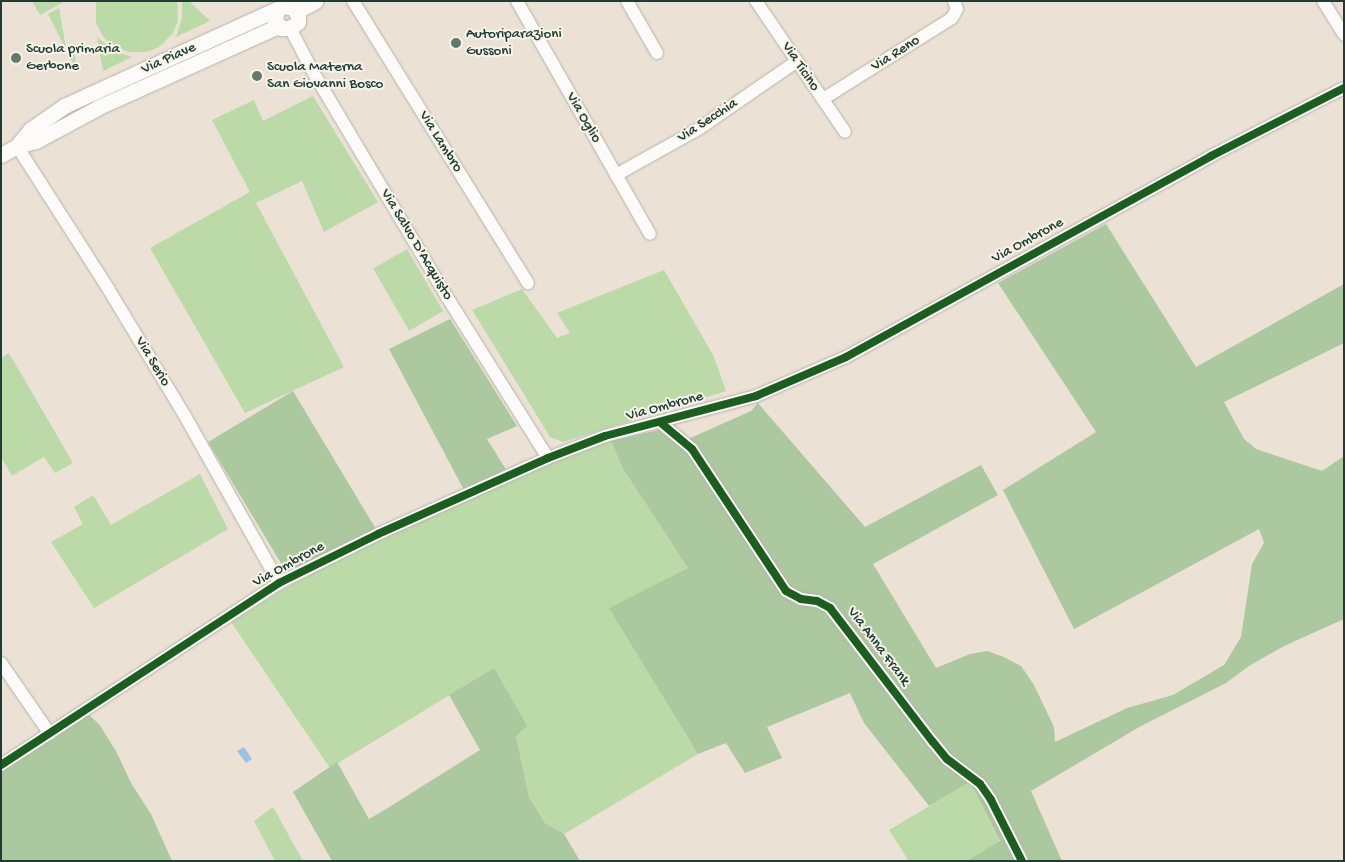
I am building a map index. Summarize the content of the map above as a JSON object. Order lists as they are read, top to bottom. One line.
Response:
{"streets":{"street":["Via Reno","Via Piave","Via Ticino","Via Oglio","Via Secchia","Via Lambro","Via Ombrone","Via Salvo D'Acquisto","Via Serio","Via Anna Frank"]},"crossings":[["Via Reno","Via Ticino"],["Via Piave","Via Salvo D'Acquisto"],["Via Piave","Via Serio"],["Via Ticino","Via Secchia"],["Via Oglio","Via Secchia"],["Via Ombrone","Via Salvo D'Acquisto"],["Via Ombrone","Via Serio"],["Via Ombrone","Via Anna Frank"]],"places":["Autoriparazioni Gussoni","Scuola primaria Gerbone","Scuola Materna San Giovanni Bosco"]}
